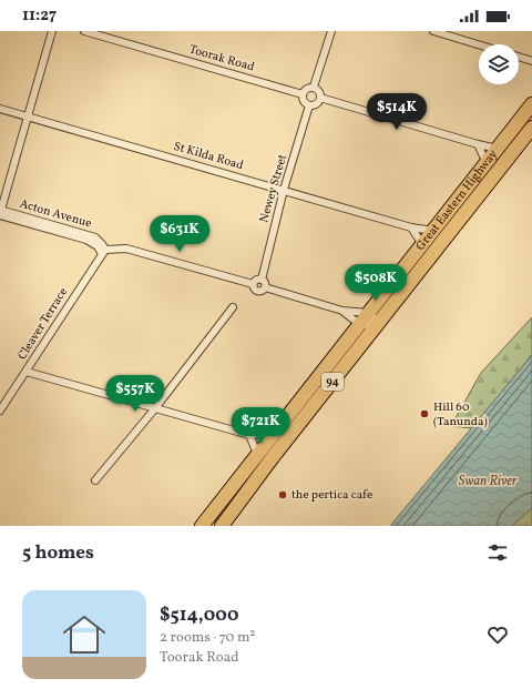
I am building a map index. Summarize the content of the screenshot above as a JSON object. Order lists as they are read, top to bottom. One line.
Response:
{"streets":{"highway":["Great Eastern Highway","94"],"street":["Toorak Road","St Kilda Road","Newey Street","Acton Avenue","Cleaver Terrace"]},"crossings":[["Toorak Road","Newey Street"],["St Kilda Road","Newey Street"],["St Kilda Road","Great Eastern Highway"],["Acton Avenue","Cleaver Terrace"]],"water":["Swan River"],"places":["Hill 60 (Tanunda)","the pertica cafe"],"page":{"status":"11:27","price":["$514K","$631K","$508K","$557K","$721K"],"heading":"5 homes","list":[{"name":"$514,000","note":"2 rooms · 70 m² · Toorak Road"}]}}
